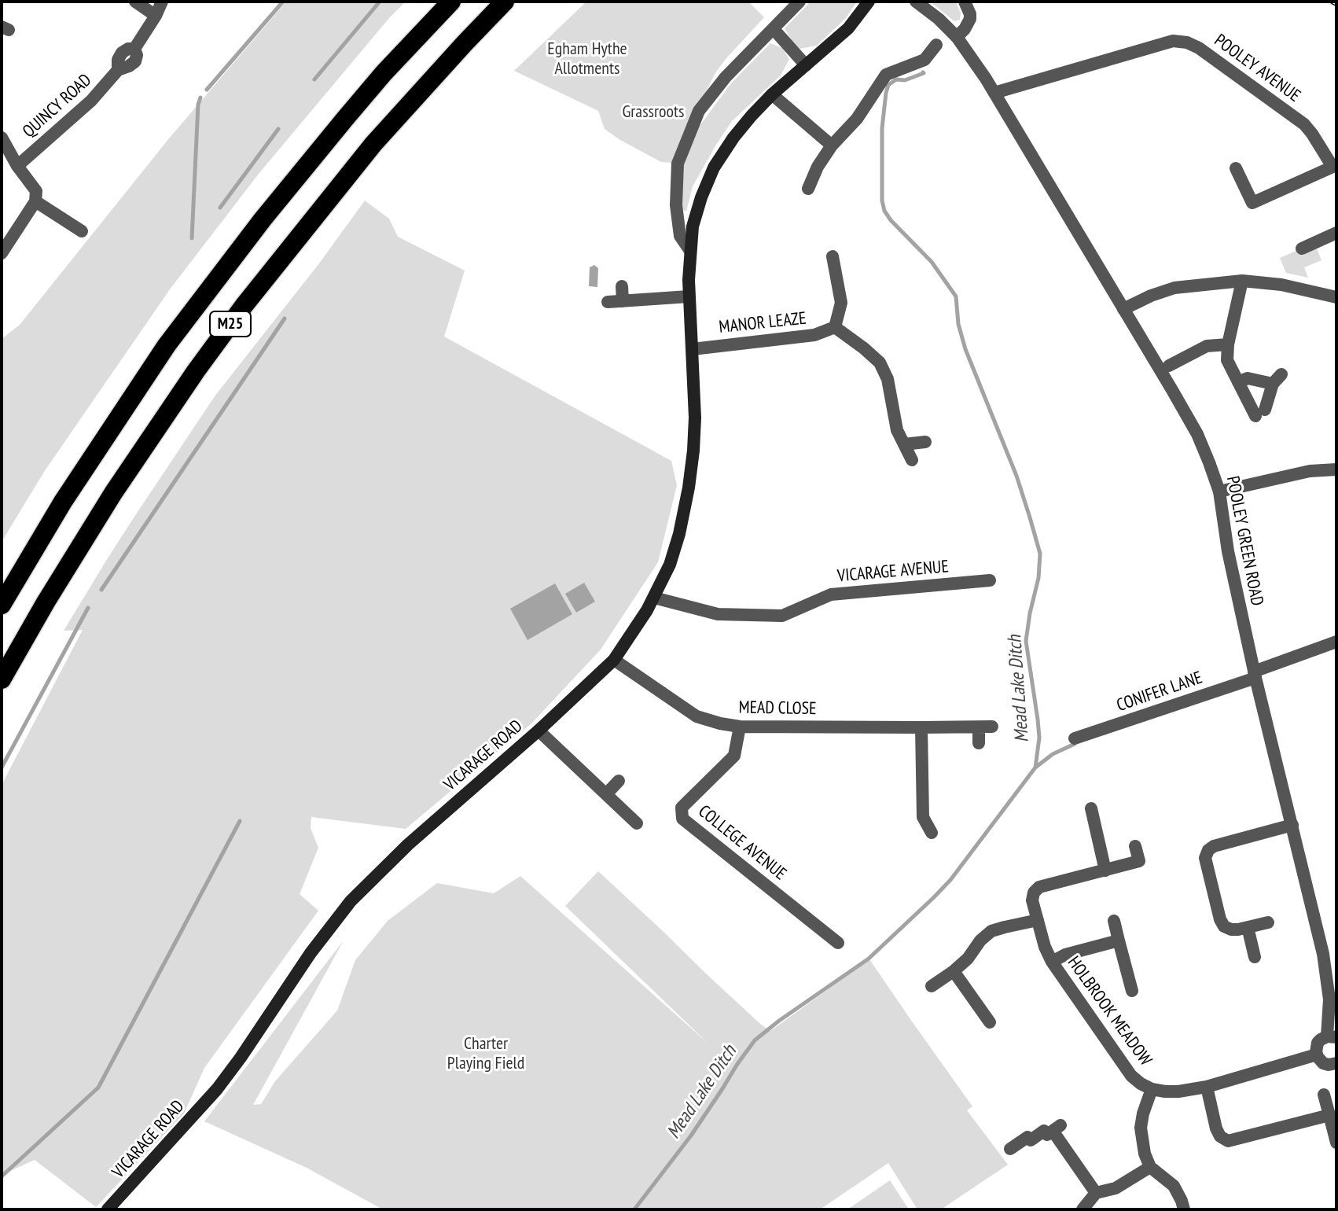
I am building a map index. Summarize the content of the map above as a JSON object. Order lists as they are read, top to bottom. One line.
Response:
{"streets":{"highway":["M25"],"main road":["VICARAGE ROAD"],"street":["POOLEY AVENUE","QUINCY ROAD","MANOR LEAZE","POOLEY GREEN ROAD","VICARAGE AVENUE","CONIFER LANE","MEAD CLOSE","COLLEGE AVENUE","HOLBROOK MEADOW"]},"crossings":[["POOLEY AVENUE","POOLEY GREEN ROAD"],["MANOR LEAZE","VICARAGE ROAD"],["POOLEY GREEN ROAD","CONIFER LANE"],["POOLEY GREEN ROAD","HOLBROOK MEADOW"],["VICARAGE AVENUE","VICARAGE ROAD"],["MEAD CLOSE","VICARAGE ROAD"],["MEAD CLOSE","COLLEGE AVENUE"]],"water":["Mead Lake Ditch"],"parks":["Egham Hythe Allotments","Grassroots","Charter Playing Field"]}
